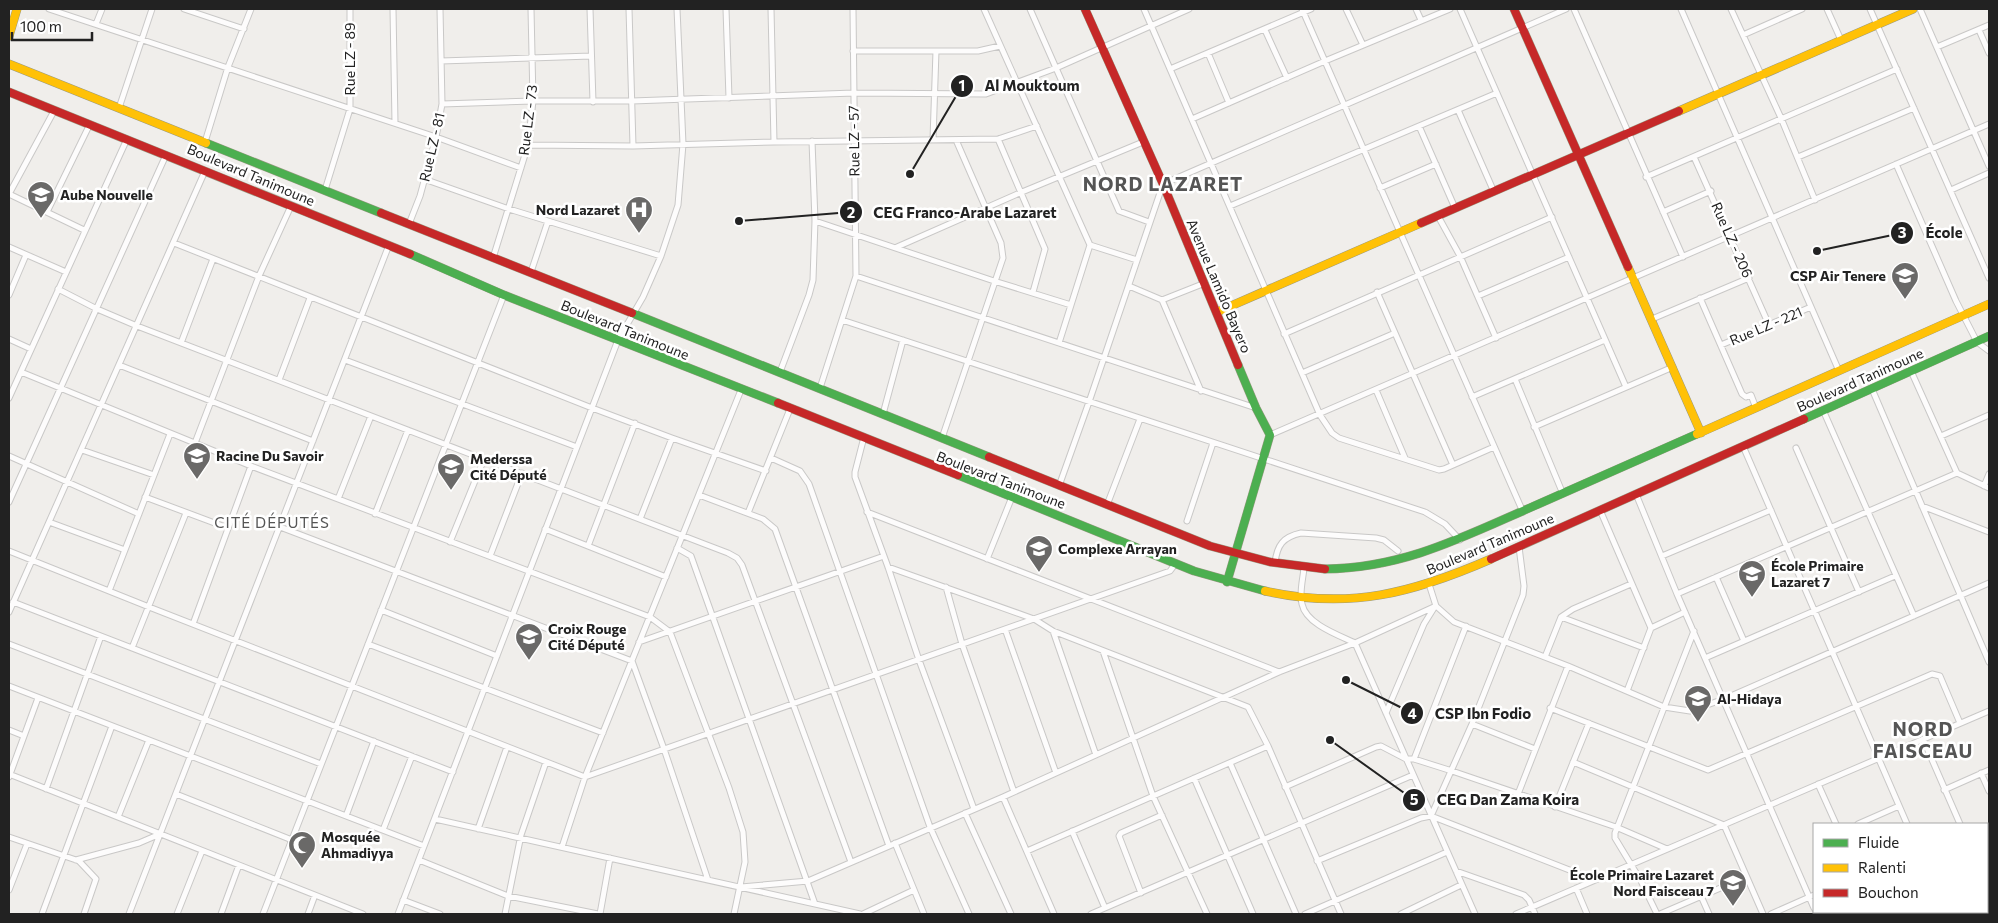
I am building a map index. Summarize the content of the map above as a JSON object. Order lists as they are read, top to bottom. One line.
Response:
{"streets":{"main road":["Boulevard Tanimoune","Avenue Lamido Bayero"],"street":["Rue LZ - 89","Rue LZ - 73","Rue LZ - 57","Rue LZ - 81","Rue LZ - 206","Rue LZ - 221"]},"crossings":[["Rue LZ - 89","Boulevard Tanimoune"],["Rue LZ - 73","Boulevard Tanimoune"],["Rue LZ - 57","Boulevard Tanimoune"],["Rue LZ - 81","Boulevard Tanimoune"],["Rue LZ - 206","Rue LZ - 221"]],"districts":["NORD LAZARET","CITÉ DÉPUTÉS","NORD FAISCEAU"],"places":{"other":["Al Mouktoum","CEG Franco-Arabe Lazaret","École","CSP Ibn Fodio","CEG Dan Zama Koira"],"school or university":["Aube Nouvelle","CSP Air Tenere","Racine Du Savoir","Mederssa Cité Député","Complexe Arrayan","École Primaire Lazaret 7","Croix Rouge Cité Député","Al-Hidaya","École Primaire Lazaret Nord Faisceau 7"],"hospital":["Nord Lazaret"],"mosque":["Mosquée Ahmadiyya"]},"legend":["Fluide","Ralenti","Bouchon"],"scale_bar":"100 m"}
